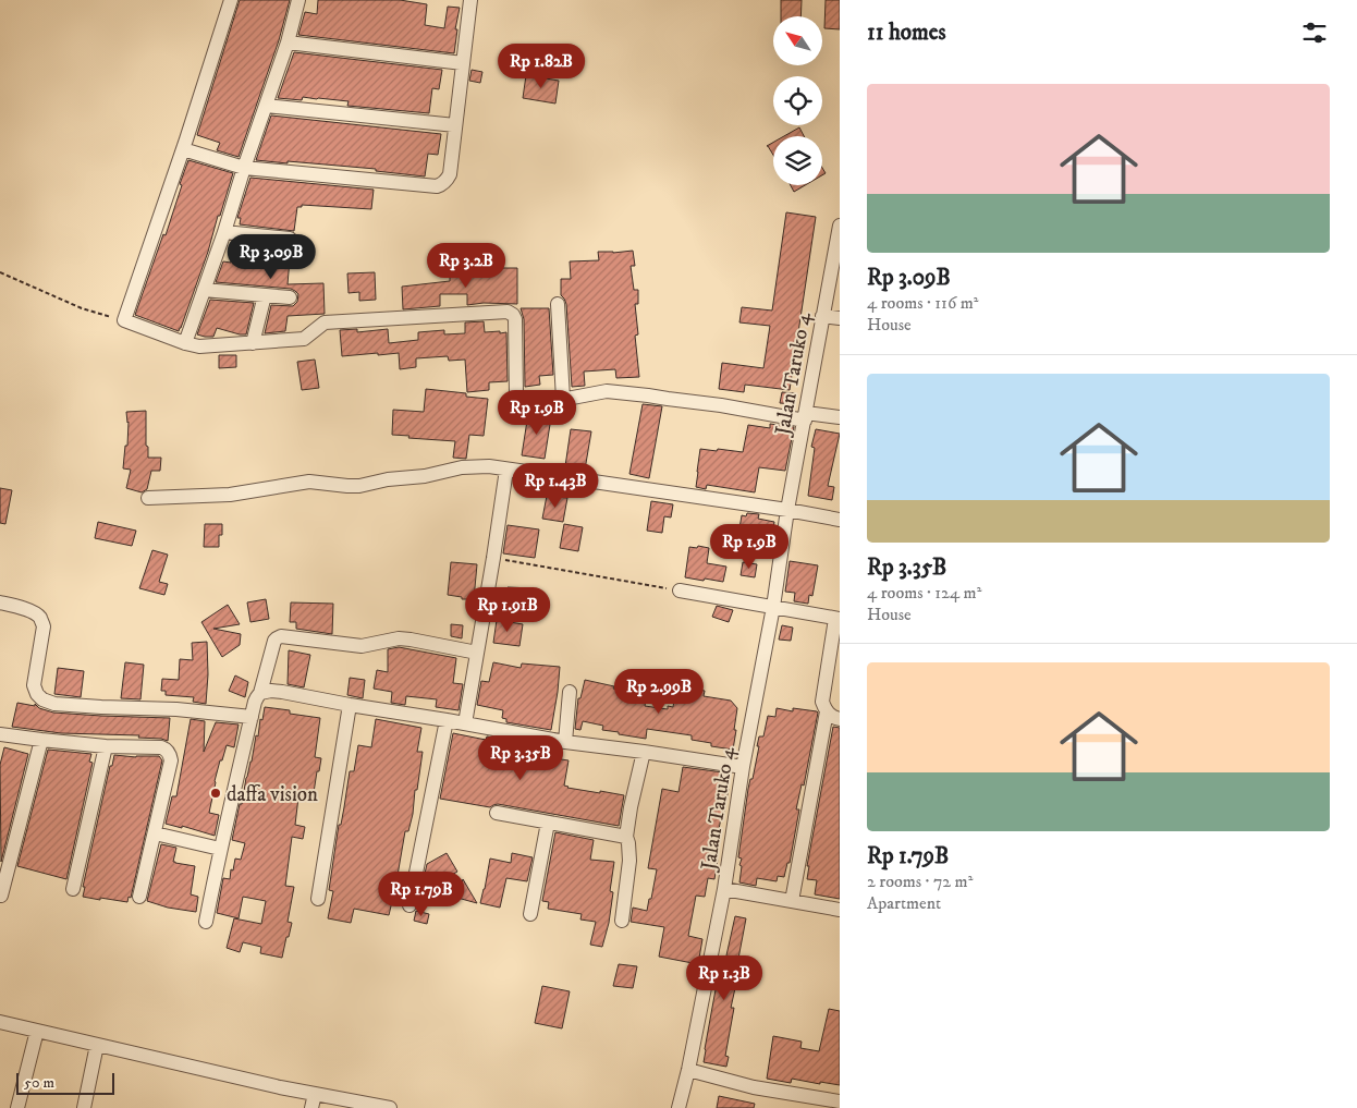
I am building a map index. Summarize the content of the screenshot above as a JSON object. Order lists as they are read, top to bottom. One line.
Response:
{"streets":{"street":["Jalan Taruko 4"]},"places":["daffa vision"],"scale_bar":"50 m","north":"top left","page":{"heading":"11 homes","price":["Rp 1.82B","Rp 3.09B","Rp 3.2B","Rp 1.9B","Rp 1.43B","Rp 1.9B","Rp 1.91B","Rp 2.99B","Rp 3.35B","Rp 1.79B","Rp 1.3B"],"list":[{"name":"Rp 3.09B","note":"4 rooms · 116 m² · House"},{"name":"Rp 3.35B","note":"4 rooms · 124 m² · House"},{"name":"Rp 1.79B","note":"2 rooms · 72 m² · Apartment"}],"scale":"50 m"}}
